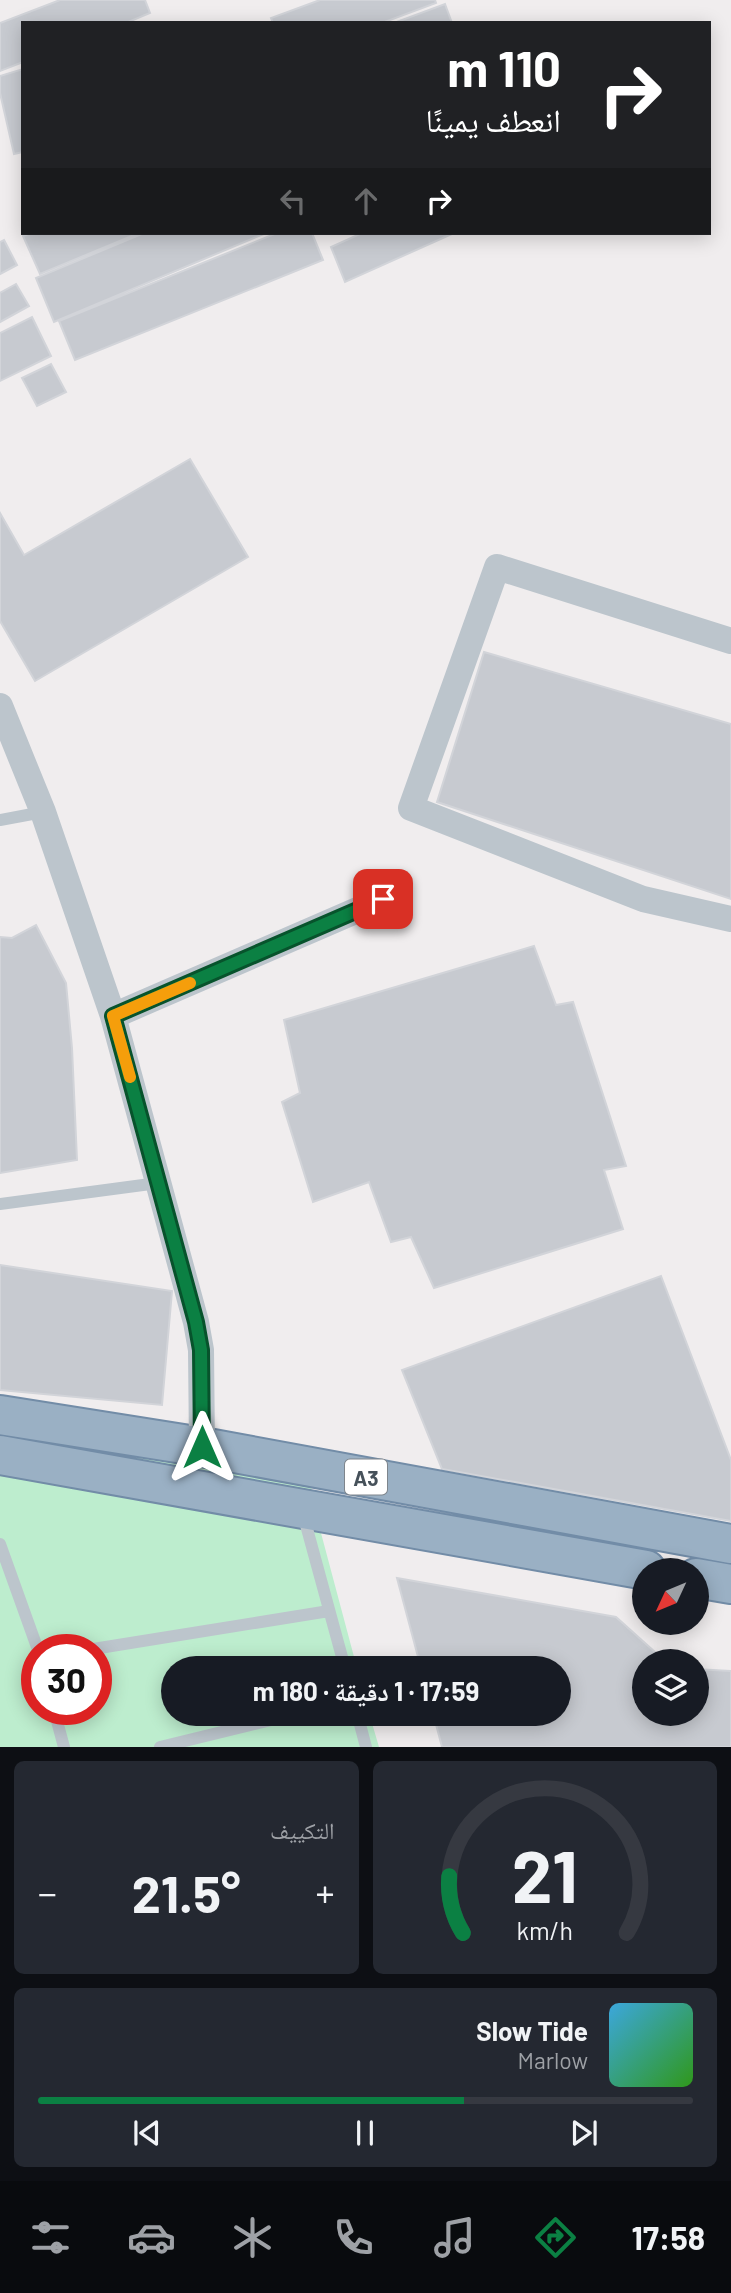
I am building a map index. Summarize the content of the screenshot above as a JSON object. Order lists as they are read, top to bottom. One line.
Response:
{"streets":{"highway":["A3"]},"north":"bottom left","page":{"turn":["110 m","انعطف يمينًا"],"limit":"30","trip":"17:59 · 1 دقيقة · 180 m","tile":"التكييف","heat":["−","21.5°","+"],"song":["Slow Tide","Marlow"],"tabs":"17:58","gauge":["21","km/h"]}}
